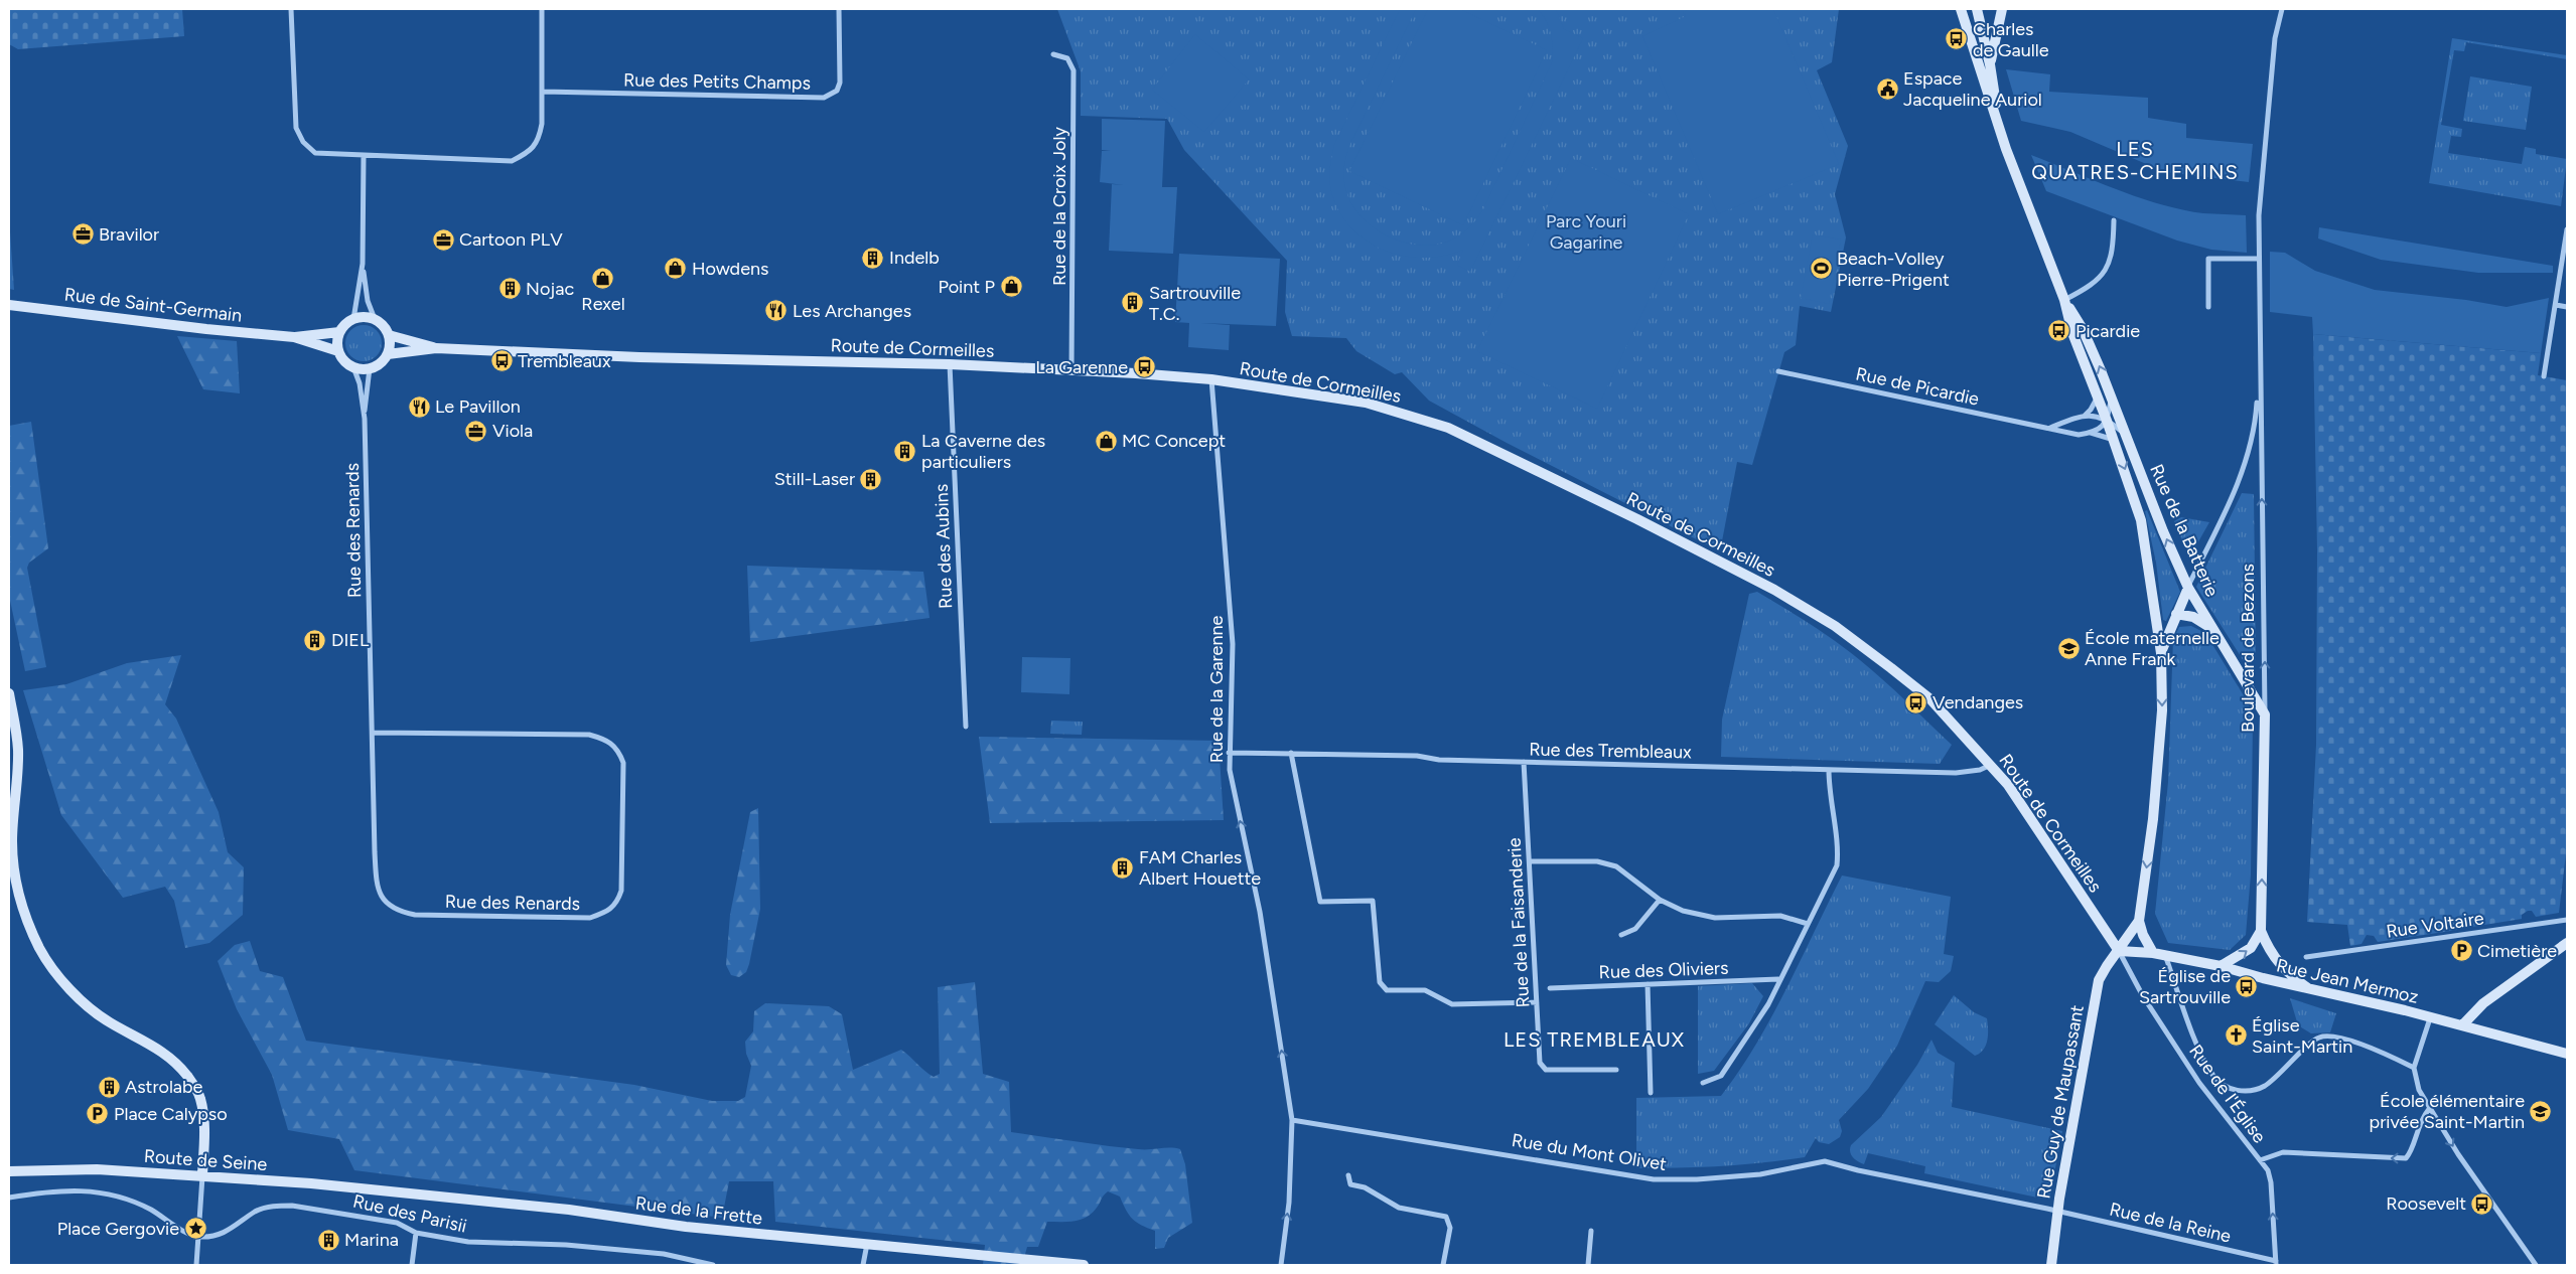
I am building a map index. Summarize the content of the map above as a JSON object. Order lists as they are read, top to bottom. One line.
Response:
{"streets":{"main road":["Rue de Saint-Germain","Route de Cormeilles","Rue de la Batterie","Boulevard de Bezons","Rue Jean Mermoz","Rue Guy de Maupassant","Route de Seine","Rue de la Frette"],"street":["Rue des Petits Champs","Rue de la Croix Joly","Rue de Picardie","Rue des Renards","Rue des Aubins","Rue de la Garenne","Rue des Trembleaux","Rue de la Faisanderie","Rue Voltaire","Rue des Oliviers","Rue de l'Église","Rue du Mont Olivet","Rue des Parisii","Rue de la Reine"]},"crossings":[["Rue de la Croix Joly","Route de Cormeilles"],["Rue de Saint-Germain","Route de Cormeilles"],["Rue de Saint-Germain","Rue des Renards"],["Route de Cormeilles","Rue des Renards"],["Route de Cormeilles","Rue des Aubins"],["Route de Cormeilles","Rue de la Garenne"],["Route de Cormeilles","Rue des Trembleaux"],["Route de Cormeilles","Rue Jean Mermoz"],["Route de Cormeilles","Rue de l'Église"],["Route de Cormeilles","Rue Guy de Maupassant"],["Rue de la Batterie","Boulevard de Bezons"],["Boulevard de Bezons","Rue Jean Mermoz"],["Rue de la Garenne","Rue des Trembleaux"],["Rue de la Garenne","Rue du Mont Olivet"],["Rue des Trembleaux","Rue de la Faisanderie"],["Rue Jean Mermoz","Rue de l'Église"],["Rue Jean Mermoz","Rue Guy de Maupassant"],["Rue de l'Église","Rue Guy de Maupassant"],["Rue de l'Église","Rue de la Reine"],["Rue Guy de Maupassant","Rue du Mont Olivet"],["Rue Guy de Maupassant","Rue de la Reine"],["Rue du Mont Olivet","Rue de la Reine"],["Route de Seine","Rue de la Frette"]],"one_way":["Rue de la Garenne"],"districts":["LES QUATRES-CHEMINS","LES TREMBLEAUX"],"parks":["Parc Youri Gagarine"],"places":{"bus stop":["Charles de Gaulle","Picardie","Trembleaux","La Garenne","Vendanges","Église de Sartrouville","Roosevelt"],"public building":["Espace Jacqueline Auriol"],"office":["Bravilor","Cartoon PLV","Viola"],"building":["Indelb","Nojac","Sartrouville T.C.","La Caverne des particuliers","Still-Laser","DIEL","FAM Charles Albert Houette","Astrolabe","Marina"],"shop":["Howdens","Rexel","Point P","MC Concept"],"sports":["Beach-Volley Pierre-Prigent"],"restaurant":["Les Archanges","Le Pavillon"],"school or university":["École maternelle Anne Frank","École élémentaire privée Saint-Martin"],"parking":["Cimetière","Place Calypso"],"church":["Église Saint-Martin"],"place":["Place Gergovie"]}}
